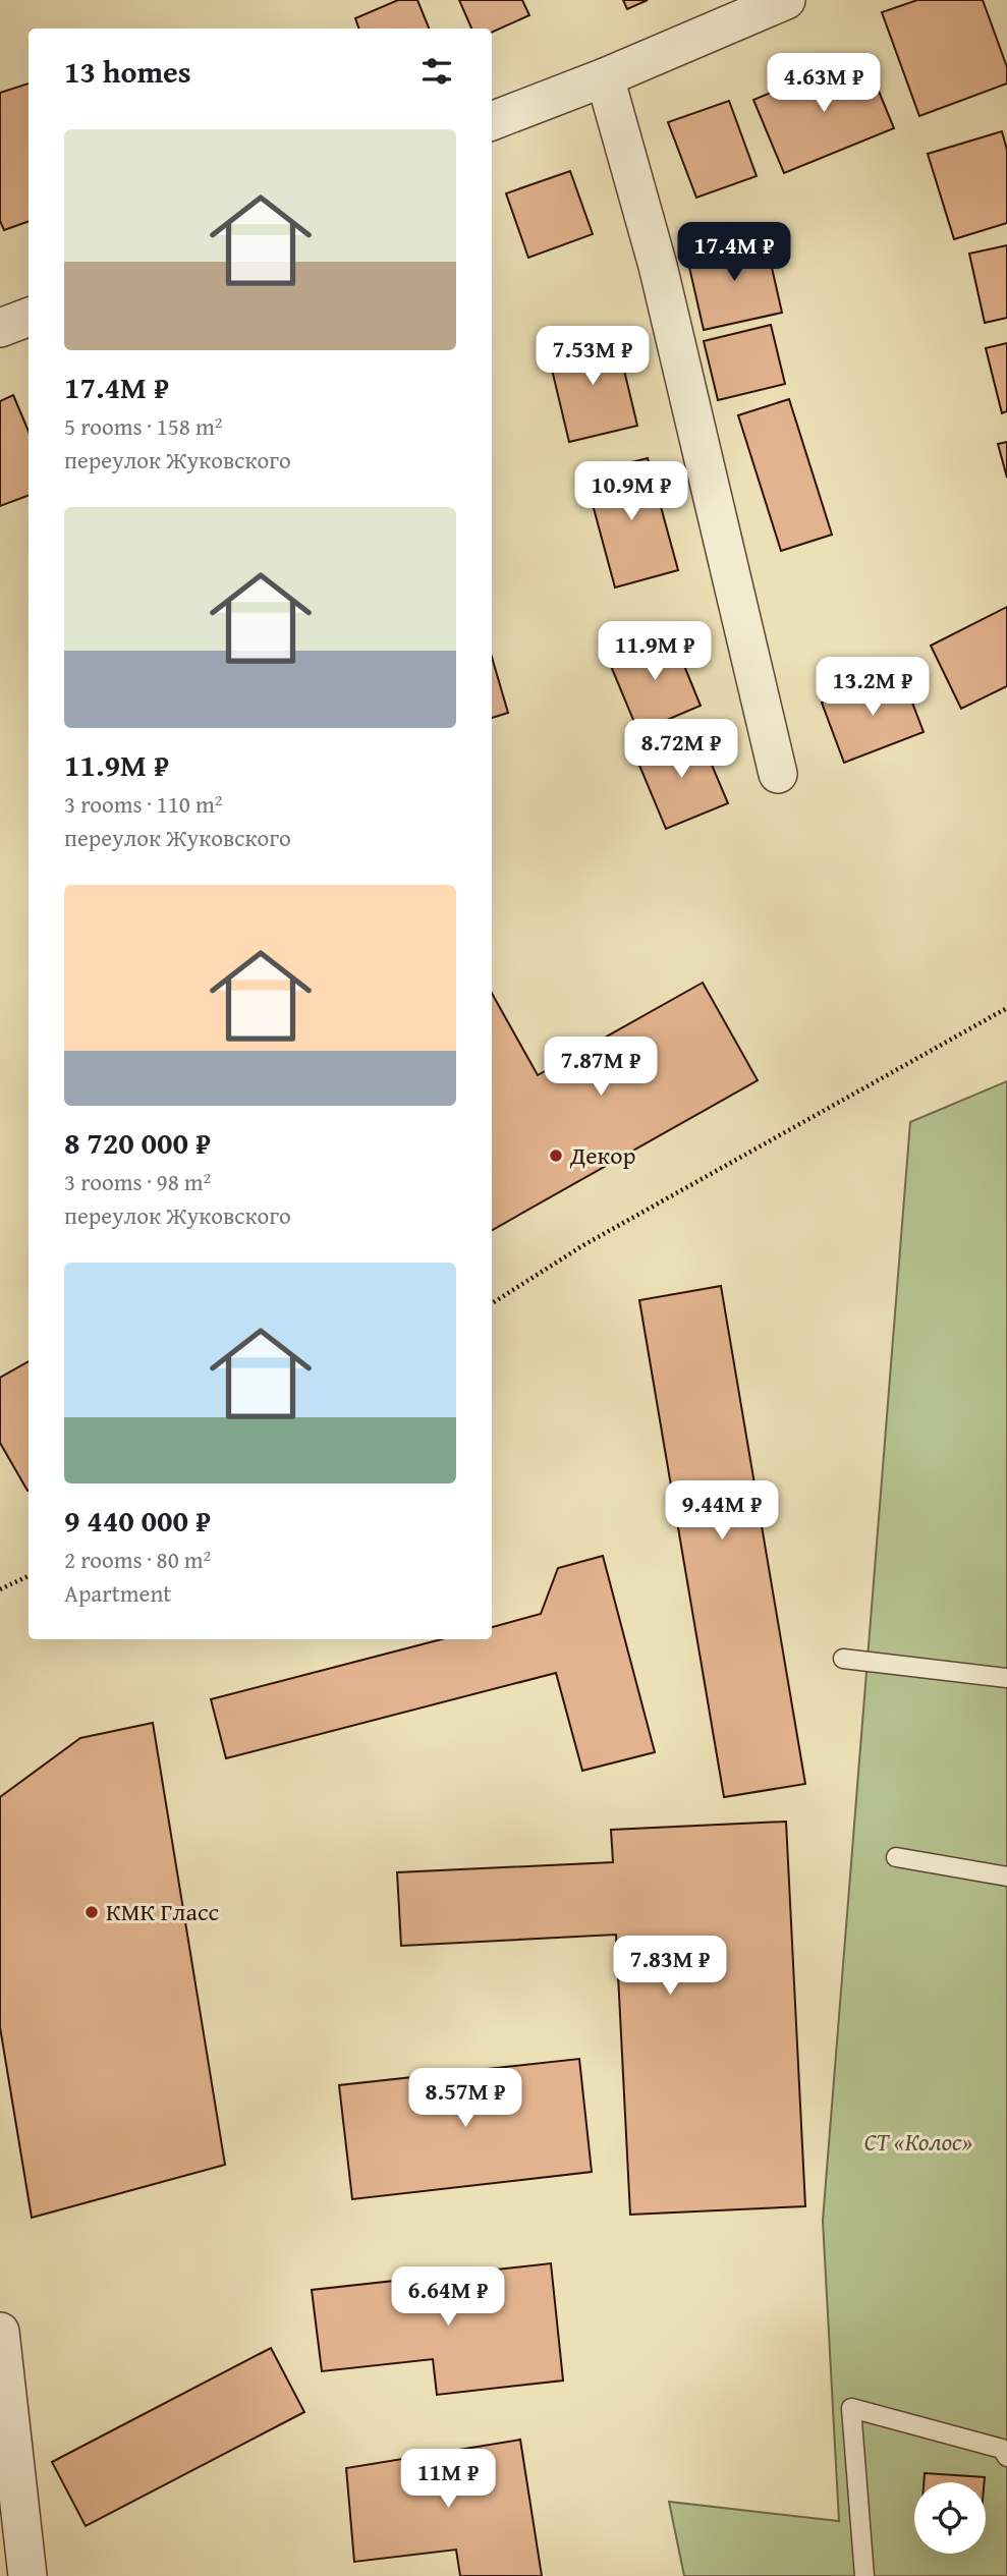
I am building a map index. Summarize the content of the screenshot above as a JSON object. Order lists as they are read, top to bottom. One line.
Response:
{"parks":["СТ «Колос»"],"places":["Декор","КМК Гласс"],"page":{"heading":"13 homes","price":["4.63M ₽","17.4M ₽","7.53M ₽","10.9M ₽","11.9M ₽","13.2M ₽","8.72M ₽","7.87M ₽","9.44M ₽","7.83M ₽","8.57M ₽","6.64M ₽","11M ₽"],"list":[{"name":"17.4M ₽","note":"5 rooms · 158 m² · переулок Жуковского"},{"name":"11.9M ₽","note":"3 rooms · 110 m² · переулок Жуковского"},{"name":"8 720 000 ₽","note":"3 rooms · 98 m² · переулок Жуковского"},{"name":"9 440 000 ₽","note":"2 rooms · 80 m² · Apartment"}]}}
